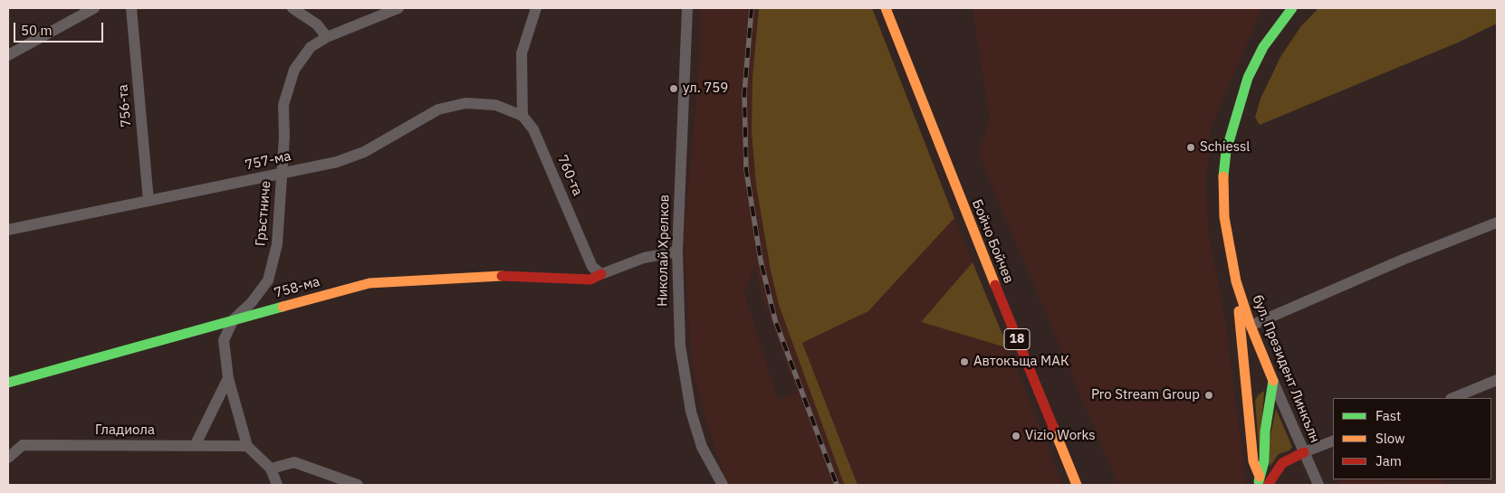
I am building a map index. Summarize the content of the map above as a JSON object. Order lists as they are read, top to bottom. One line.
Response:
{"streets":{"main road":["Бойчо Бойчев","758-ма","18","бул. Президент Линкълн"],"street":["756-та","757-ма","760-та","Гръстниче","Николай Хрелков","Гладиола"]},"crossings":[["756-та","757-ма"],["757-ма","760-та"],["757-ма","Гръстниче"],["760-та","758-ма"],["Гръстниче","758-ма"],["Гръстниче","Гладиола"]],"places":["ул. 759","Schiessl","Автокъща МАК","Pro Stream Group","Vizio Works"],"legend":["Fast","Slow","Jam"],"scale_bar":"50 m"}
